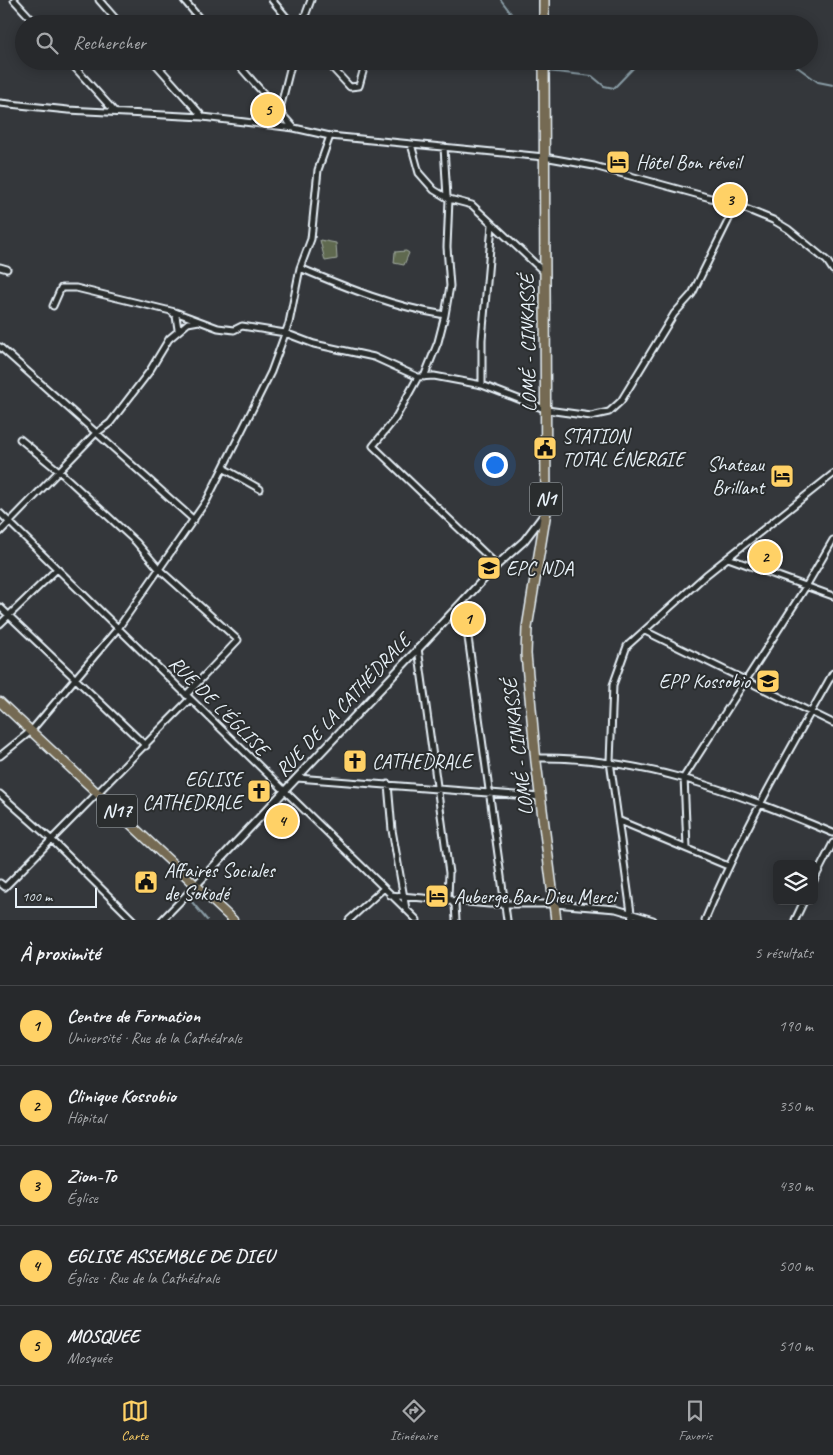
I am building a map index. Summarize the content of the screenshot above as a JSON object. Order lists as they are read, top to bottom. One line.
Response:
{"streets":{"highway":["LOMÉ - CINKASSÉ","N1"],"main road":["N17"],"street":["RUE DE LA CATHÉDRALE","RUE DE L'ÉGLISE"]},"crossings":[["LOMÉ - CINKASSÉ","RUE DE LA CATHÉDRALE"],["RUE DE LA CATHÉDRALE","RUE DE L'ÉGLISE"],["RUE DE LA CATHÉDRALE","N17"]],"places":{"hotel":["Hôtel Bon réveil","Shateau Brillant","Auberge Bar Dieu Merci"],"public building":["STATION TOTAL ÉNERGIE","Affaires Sociales de Sokodé"],"school or university":["EPC NDA","EPP Kossobio"],"church":["CATHEDRALE","EGLISE CATHEDRALE"]},"scale_bar":"100 m","page":{"search":"Rechercher","pins":["5","3","2","1","4"],"scale":"100 m","heading":["À proximité","5 résultats"],"list":[{"mark":"1","name":"Centre de Formation","note":"Université · Rue de la Cathédrale","value":"190 m"},{"mark":"2","name":"Clinique Kossobio","note":"Hôpital","value":"350 m"},{"mark":"3","name":"Zion-To","note":"Église","value":"430 m"},{"mark":"4","name":"EGLISE ASSEMBLE DE DIEU","note":"Église · Rue de la Cathédrale","value":"500 m"},{"mark":"5","name":"MOSQUEE","note":"Mosquée","value":"510 m"}],"nav":["Carte","Itinéraire","Favoris"]}}
